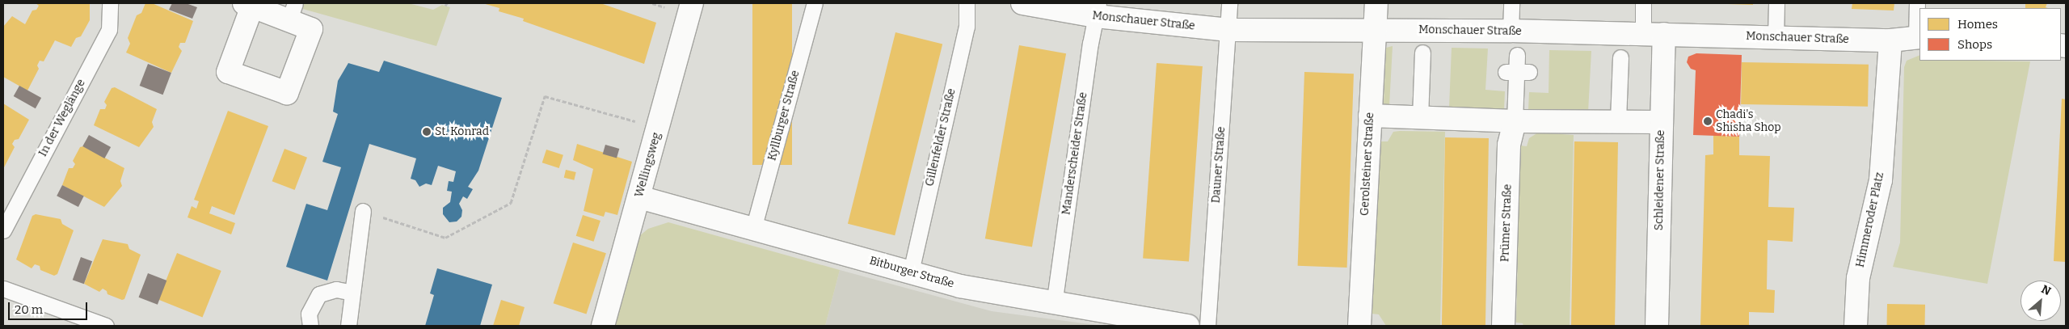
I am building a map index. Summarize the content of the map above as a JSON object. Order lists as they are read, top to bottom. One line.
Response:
{"streets":{"street":["Monschauer Straße","Gerolsteiner Straße","Wellingsweg","Schleidener Straße","Himmeroder Platz","Prümer Straße","Bitburger Straße"],"lane":["Kyllburger Straße","In der Weglänge","Gillenfelder Straße","Manderscheider Straße","Dauner Straße"]},"crossings":[["Monschauer Straße","Manderscheider Straße"],["Monschauer Straße","Gerolsteiner Straße"],["Monschauer Straße","Dauner Straße"],["Monschauer Straße","Schleidener Straße"],["Monschauer Straße","Himmeroder Platz"],["Kyllburger Straße","Bitburger Straße"],["Gillenfelder Straße","Bitburger Straße"],["Manderscheider Straße","Bitburger Straße"],["Wellingsweg","Bitburger Straße"]],"places":["Chadi's Shisha Shop","St. Konrad"],"legend":["Homes","Shops"],"scale_bar":"20 m","north":"top right"}
